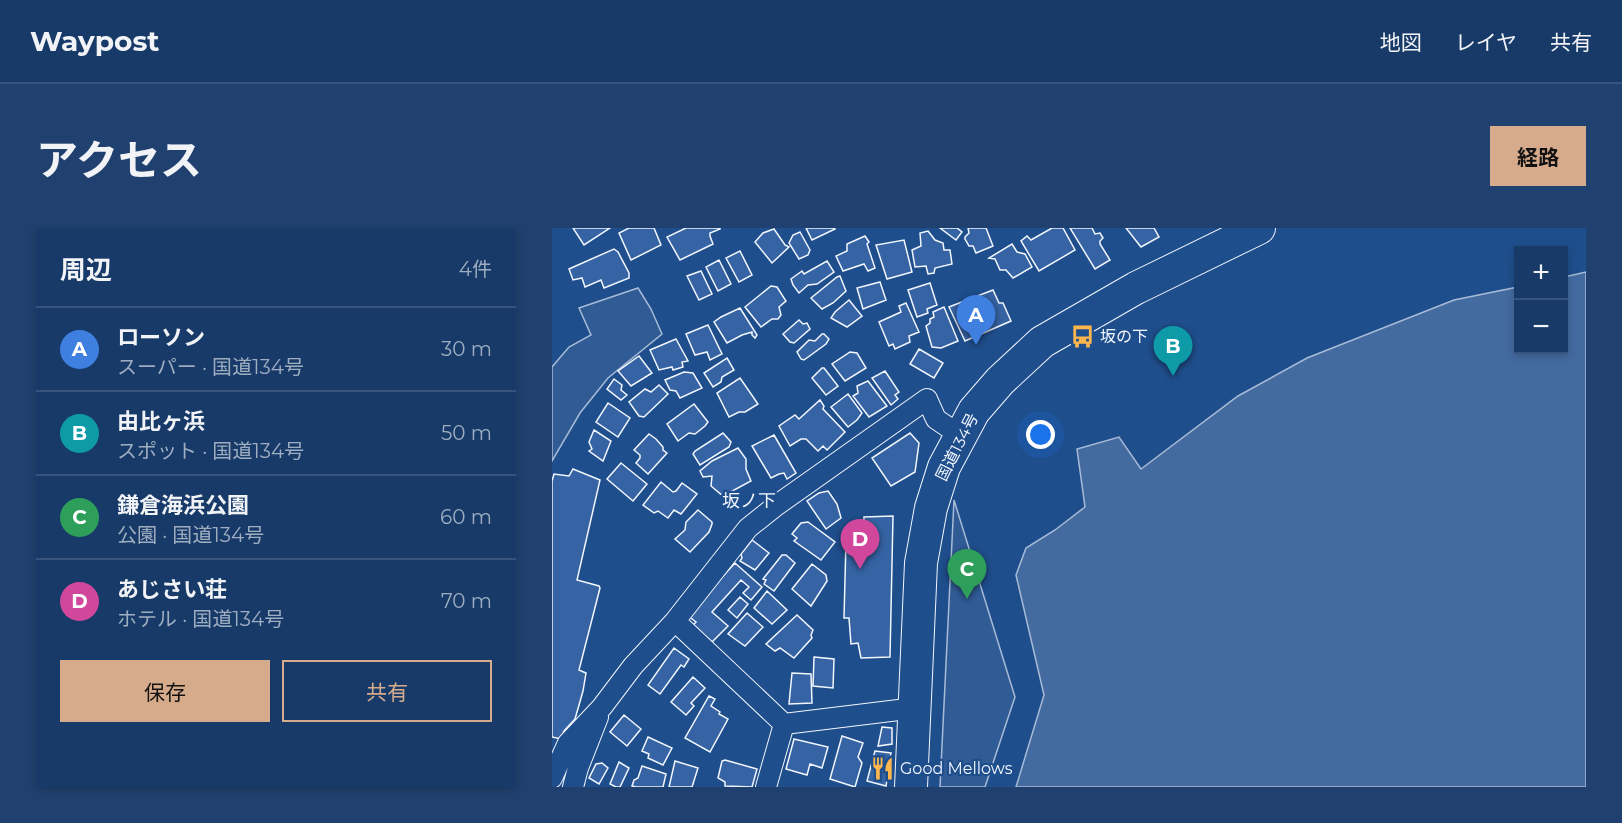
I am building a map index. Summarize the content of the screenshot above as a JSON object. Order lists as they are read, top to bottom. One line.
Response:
{"streets":{"highway":["国道134号"]},"districts":["坂ノ下"],"places":{"bus stop":["坂の下"],"restaurant":["Good Mellows"]},"page":{"header":"Waypost","nav":["地図","レイヤ","共有"],"title":"アクセス","buttons":["経路",["保存","共有"]],"heading":["周辺","4件"],"map_buttons":["+","−"],"pins":["A","B","D","C"],"list":[{"mark":"A","name":"ローソン","note":"スーパー · 国道134号","value":"30 m"},{"mark":"B","name":"由比ヶ浜","note":"スポット · 国道134号","value":"50 m"},{"mark":"C","name":"鎌倉海浜公園","note":"公園 · 国道134号","value":"60 m"},{"mark":"D","name":"あじさい荘","note":"ホテル · 国道134号","value":"70 m"}]}}
